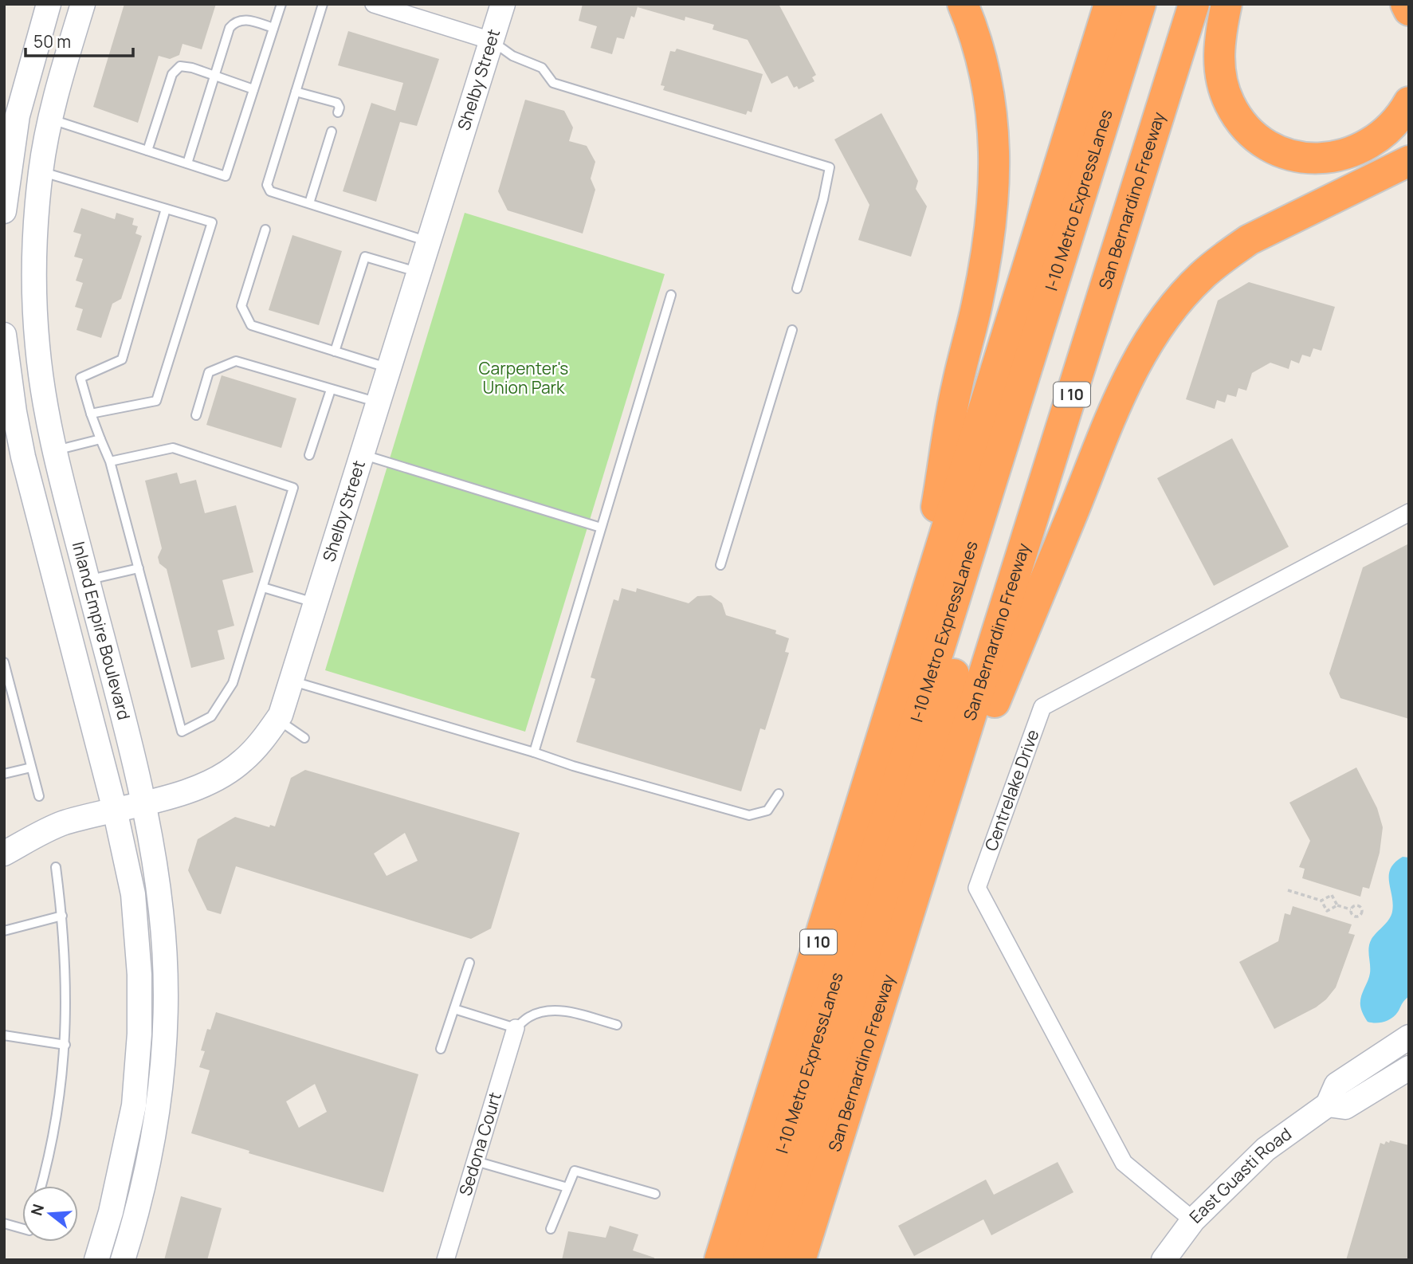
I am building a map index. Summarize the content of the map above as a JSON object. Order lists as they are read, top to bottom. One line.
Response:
{"streets":{"highway":["I-10 Metro ExpressLanes","San Bernardino Freeway","I 10"],"main road":["Shelby Street","Inland Empire Boulevard","East Guasti Road"],"street":["Centrelake Drive","Sedona Court"]},"crossings":[["Shelby Street","Inland Empire Boulevard"],["Centrelake Drive","East Guasti Road"]],"parks":["Carpenter's Union Park"],"scale_bar":"50 m","north":"left"}
